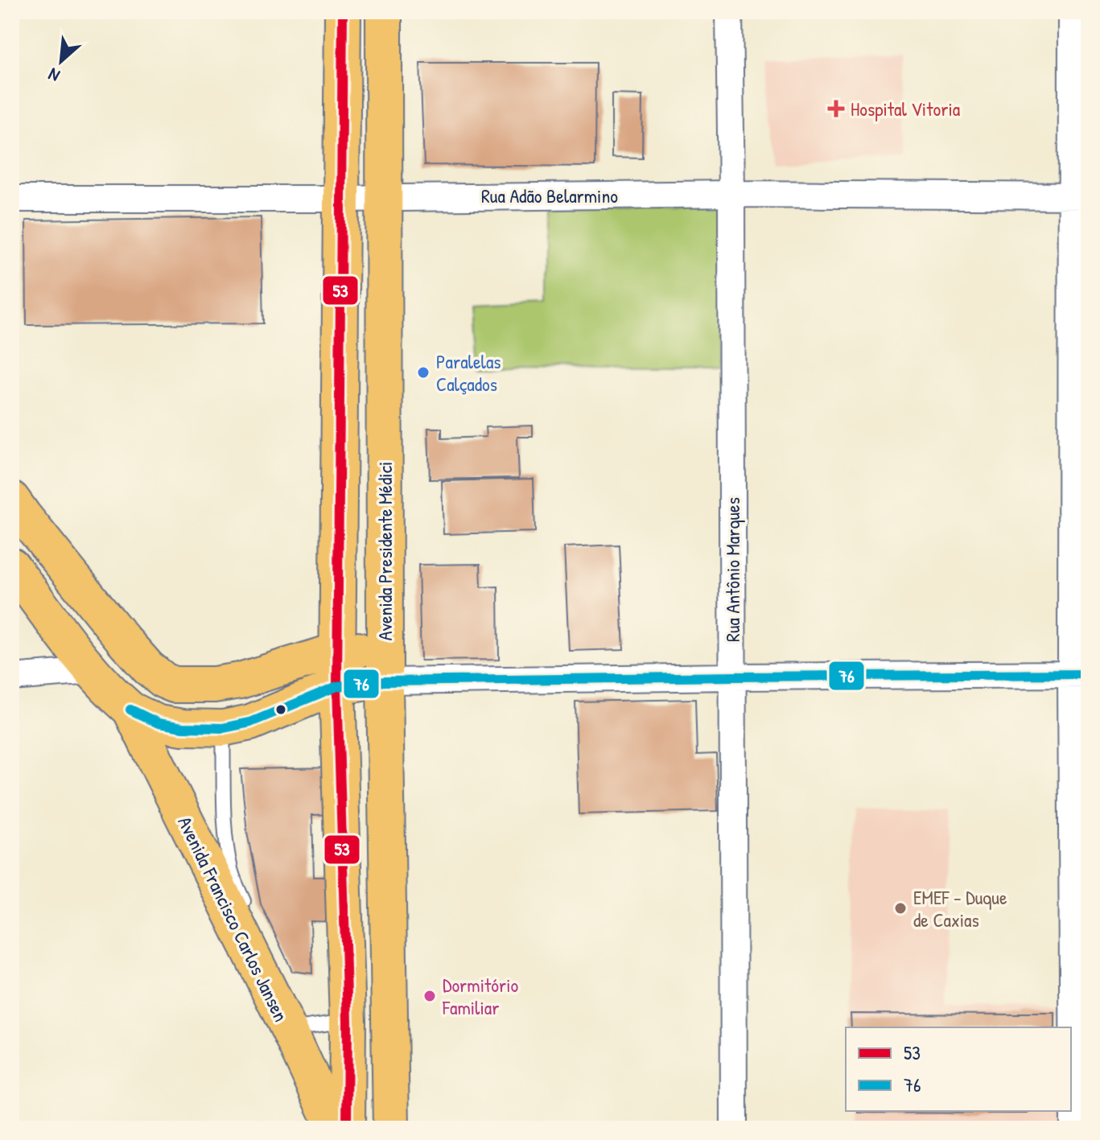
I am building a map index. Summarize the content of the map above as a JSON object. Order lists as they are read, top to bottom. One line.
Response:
{"streets":{"main road":["Avenida Presidente Médici","Avenida Francisco Carlos Jansen"],"street":["Rua Adão Belarmino","Rua Antônio Marques"]},"crossings":[["Rua Adão Belarmino","Avenida Presidente Médici"],["Rua Adão Belarmino","Rua Antônio Marques"],["Avenida Presidente Médici","Avenida Francisco Carlos Jansen"]],"places":{"health":["Hospital Vitoria"],"other":["Paralelas Calçados","EMEF - Duque de Caxias","Dormitório Familiar"]},"lines":["transit line 53","transit line 76"],"legend":["53","76"],"north":"bottom left"}
